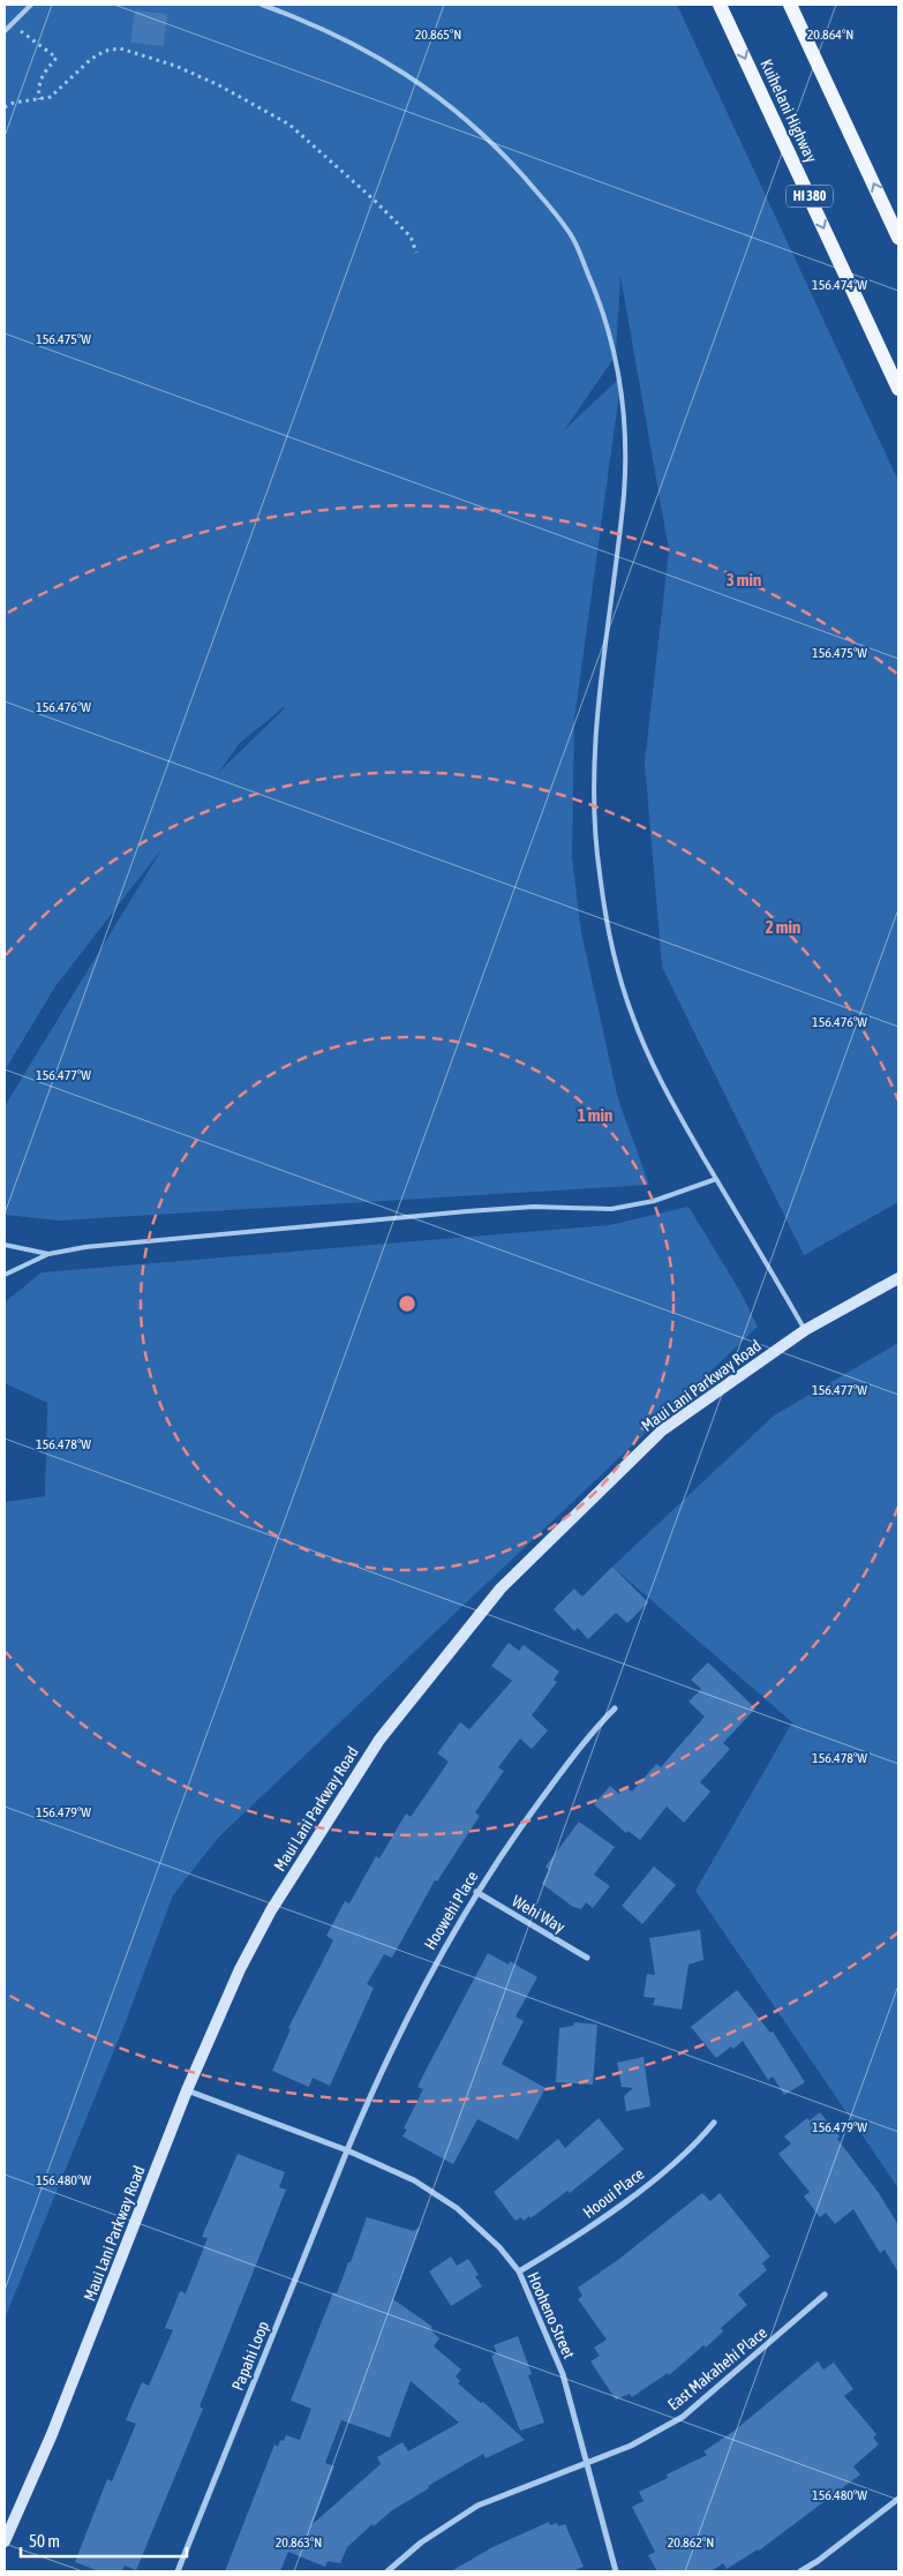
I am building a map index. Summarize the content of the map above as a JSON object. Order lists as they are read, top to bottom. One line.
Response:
{"streets":{"main road":["Kuihelani Highway","HI 380","Maui Lani Parkway Road"],"street":["Hoowehi Place","Wehi Way","Hooui Place","Hooheno Street","Papahi Loop","East Makahehi Place"]},"crossings":[["Maui Lani Parkway Road","Hooheno Street"],["Hoowehi Place","Wehi Way"],["Hoowehi Place","Hooheno Street"],["Hoowehi Place","Papahi Loop"],["Hooui Place","Hooheno Street"],["Hooheno Street","Papahi Loop"],["Hooheno Street","East Makahehi Place"]],"scale_bar":"50 m","coordinates":["20.865°N","20.864°N","156.474°W","156.475°W","156.476°W","156.477°W","156.478°W","156.479°W","156.480°W","20.863°N","20.862°N"],"rings":["3 min","2 min","1 min"]}
